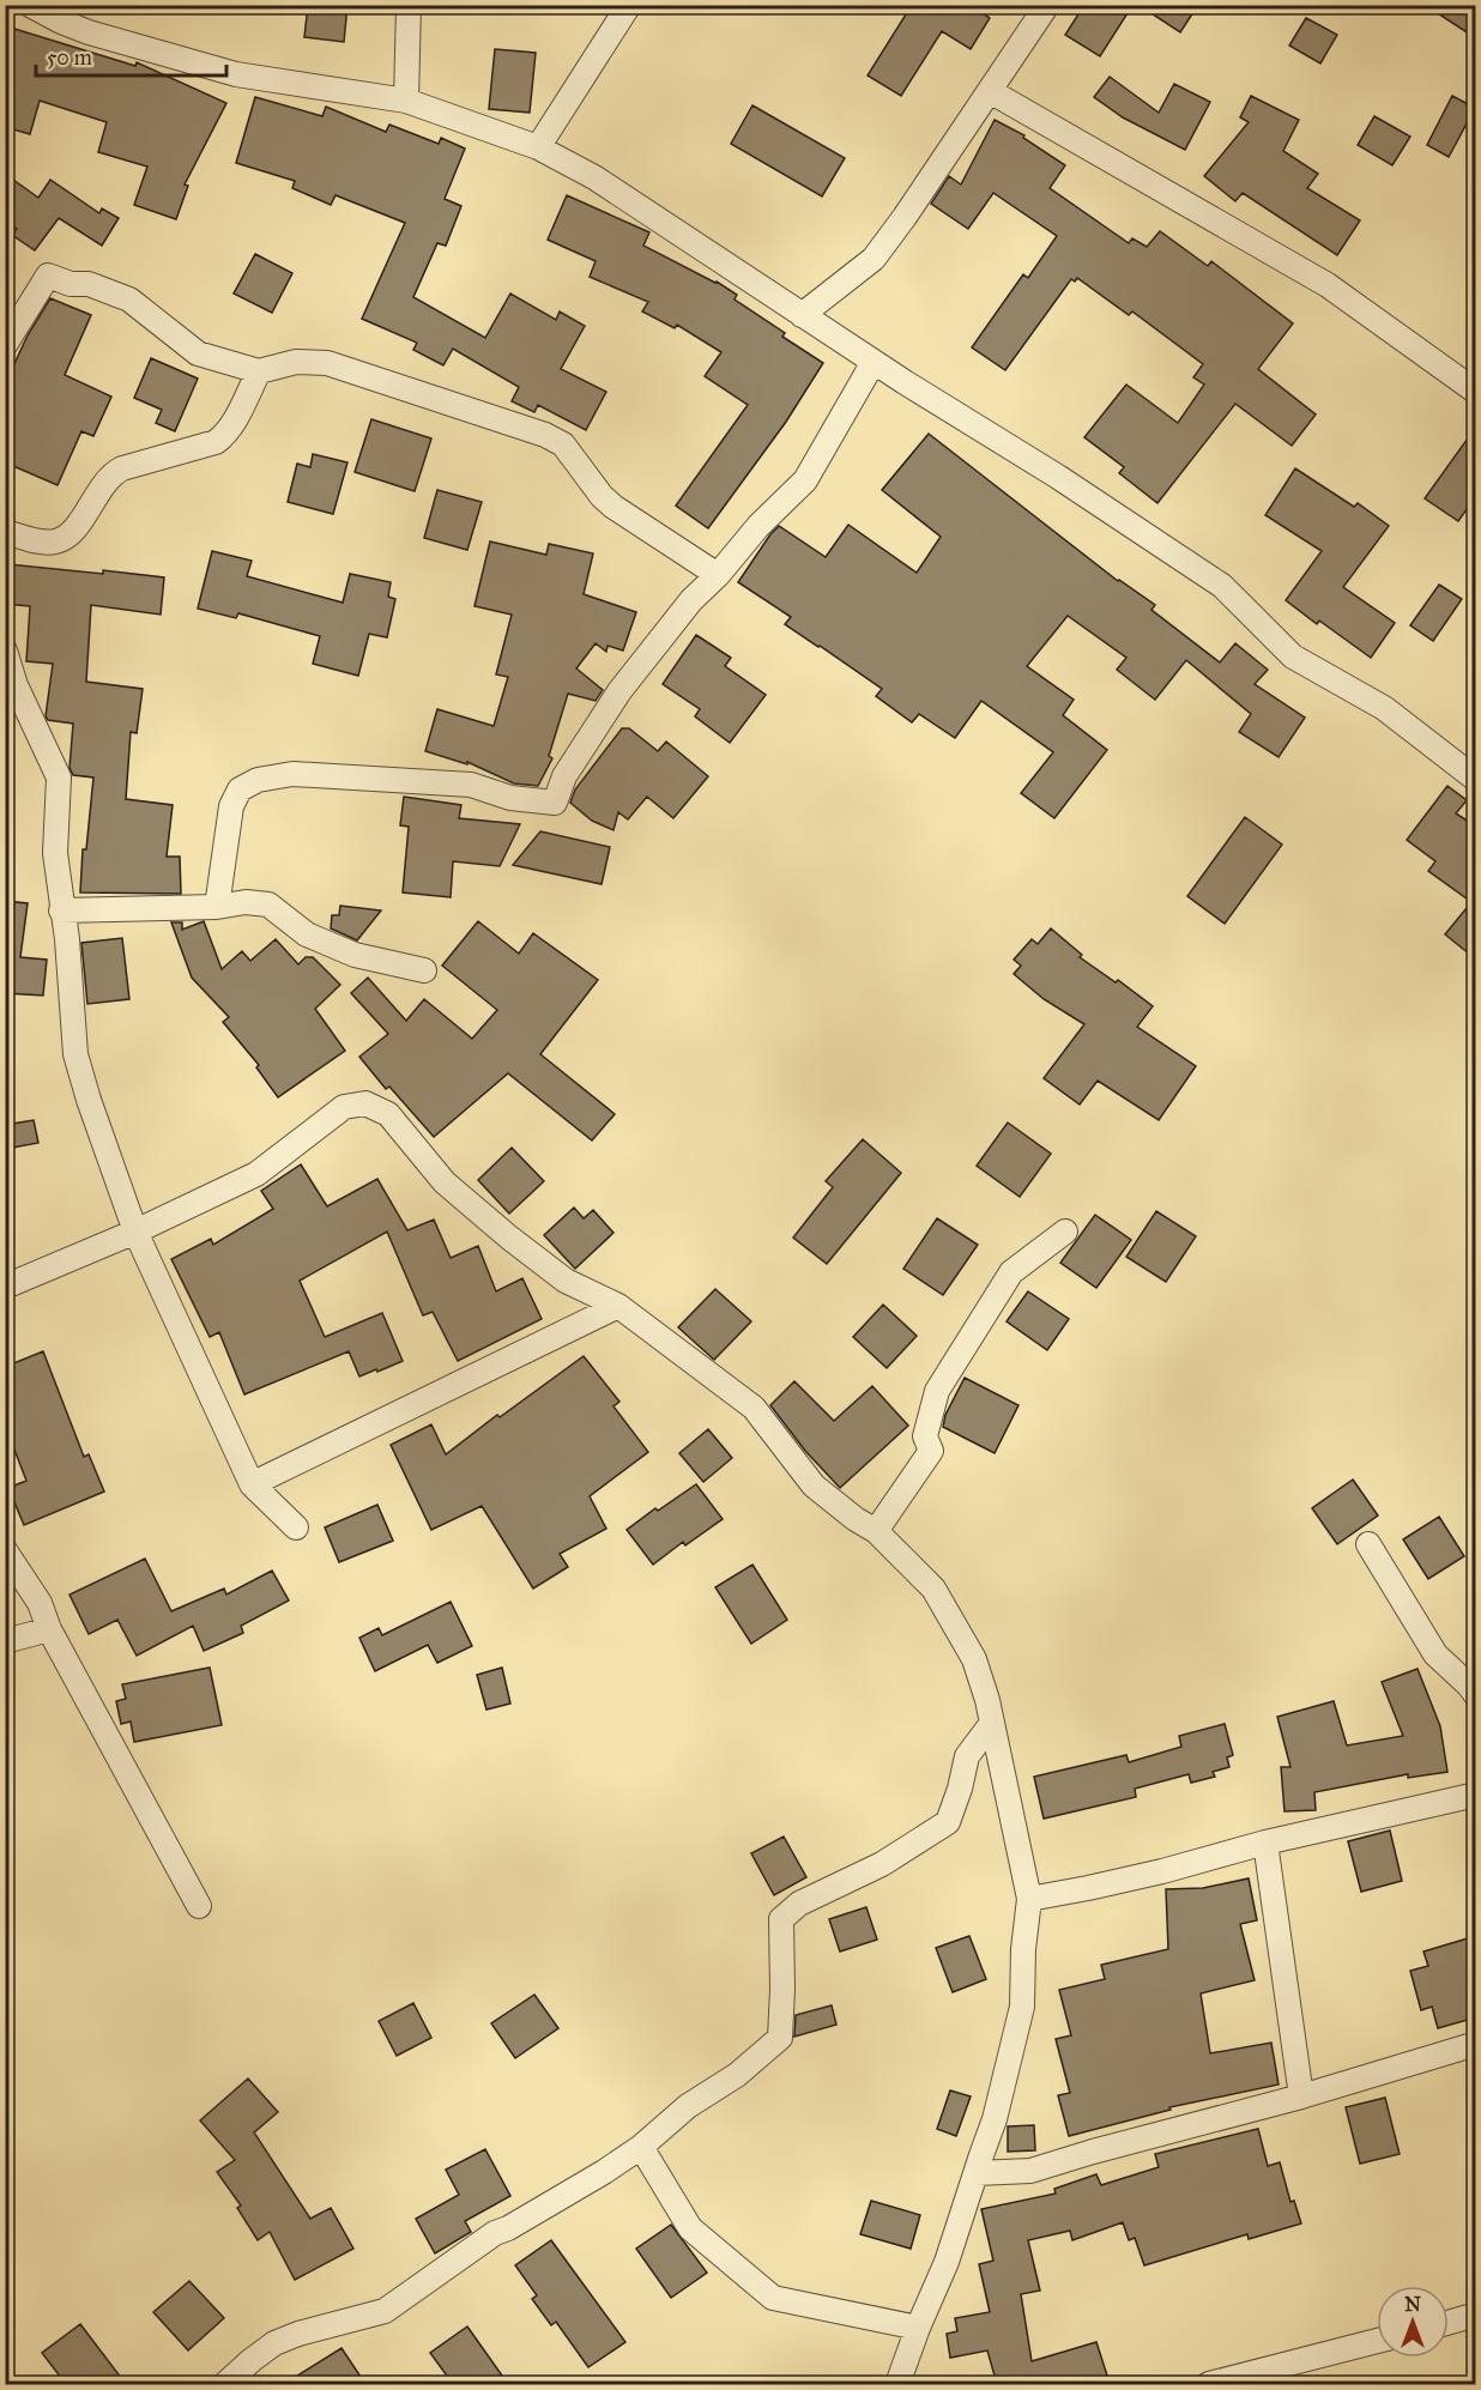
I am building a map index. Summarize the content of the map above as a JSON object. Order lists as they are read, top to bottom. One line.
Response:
{"scale_bar":"50 m","north":"top"}
